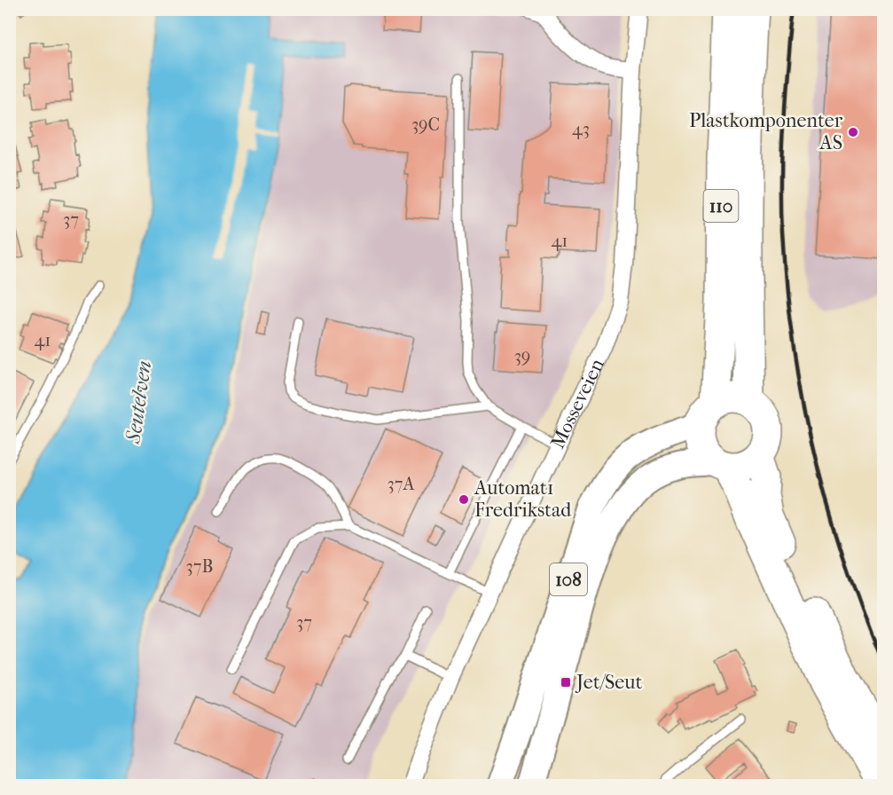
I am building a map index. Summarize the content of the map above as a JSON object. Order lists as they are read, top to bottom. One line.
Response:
{"streets":{"highway":["110"],"main road":["108"],"street":["Mosseveien"]},"crossings":[["110","108"]],"water":["Seutelven"],"places":{"other":["Plastkomponenter AS","Automat1 Fredrikstad"],"transit":["Jet/Seut"]},"house_numbers":["39C","43","37","41","41","39","37A","37B","37"]}
